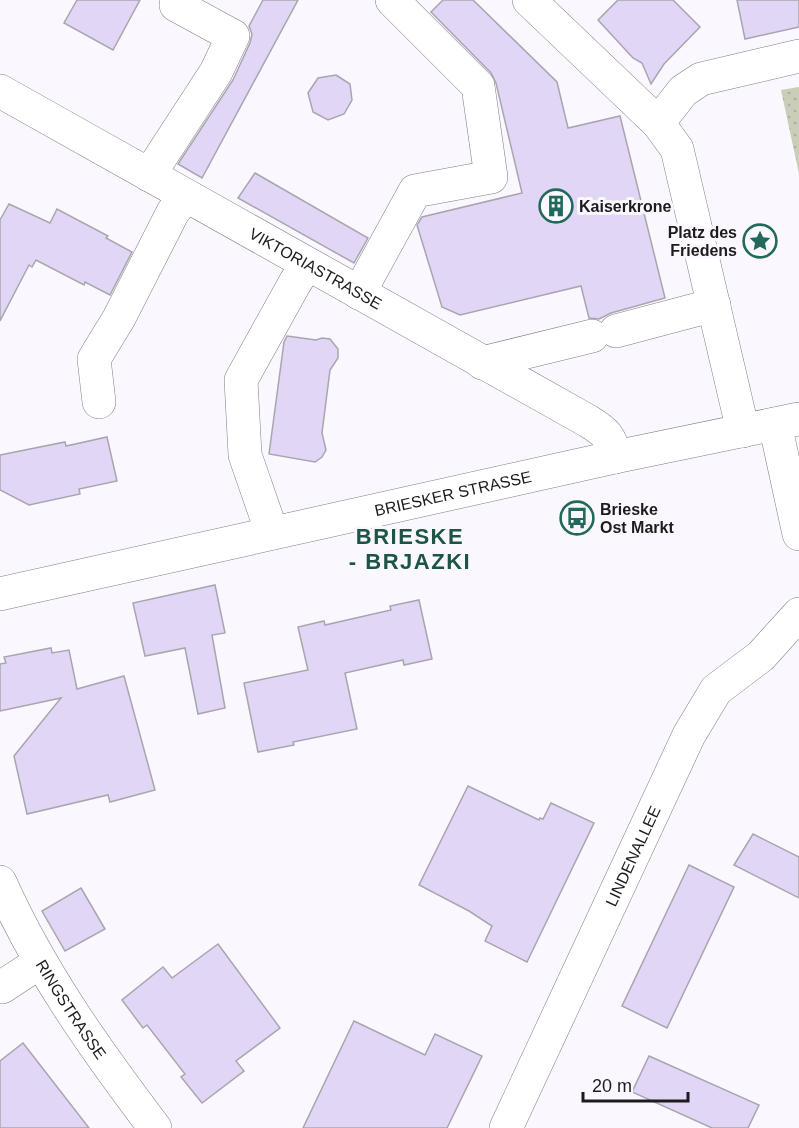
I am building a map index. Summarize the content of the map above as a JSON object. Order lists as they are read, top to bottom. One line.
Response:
{"streets":{"street":["VIKTORIASTRASSE","BRIESKER STRASSE","LINDENALLEE","RINGSTRASSE"]},"crossings":[["VIKTORIASTRASSE","BRIESKER STRASSE"]],"districts":["BRIESKE - BRJAZKI"],"places":{"building":["Kaiserkrone"],"place":["Platz des Friedens"],"bus stop":["Brieske Ost Markt"]},"scale_bar":"20 m"}
